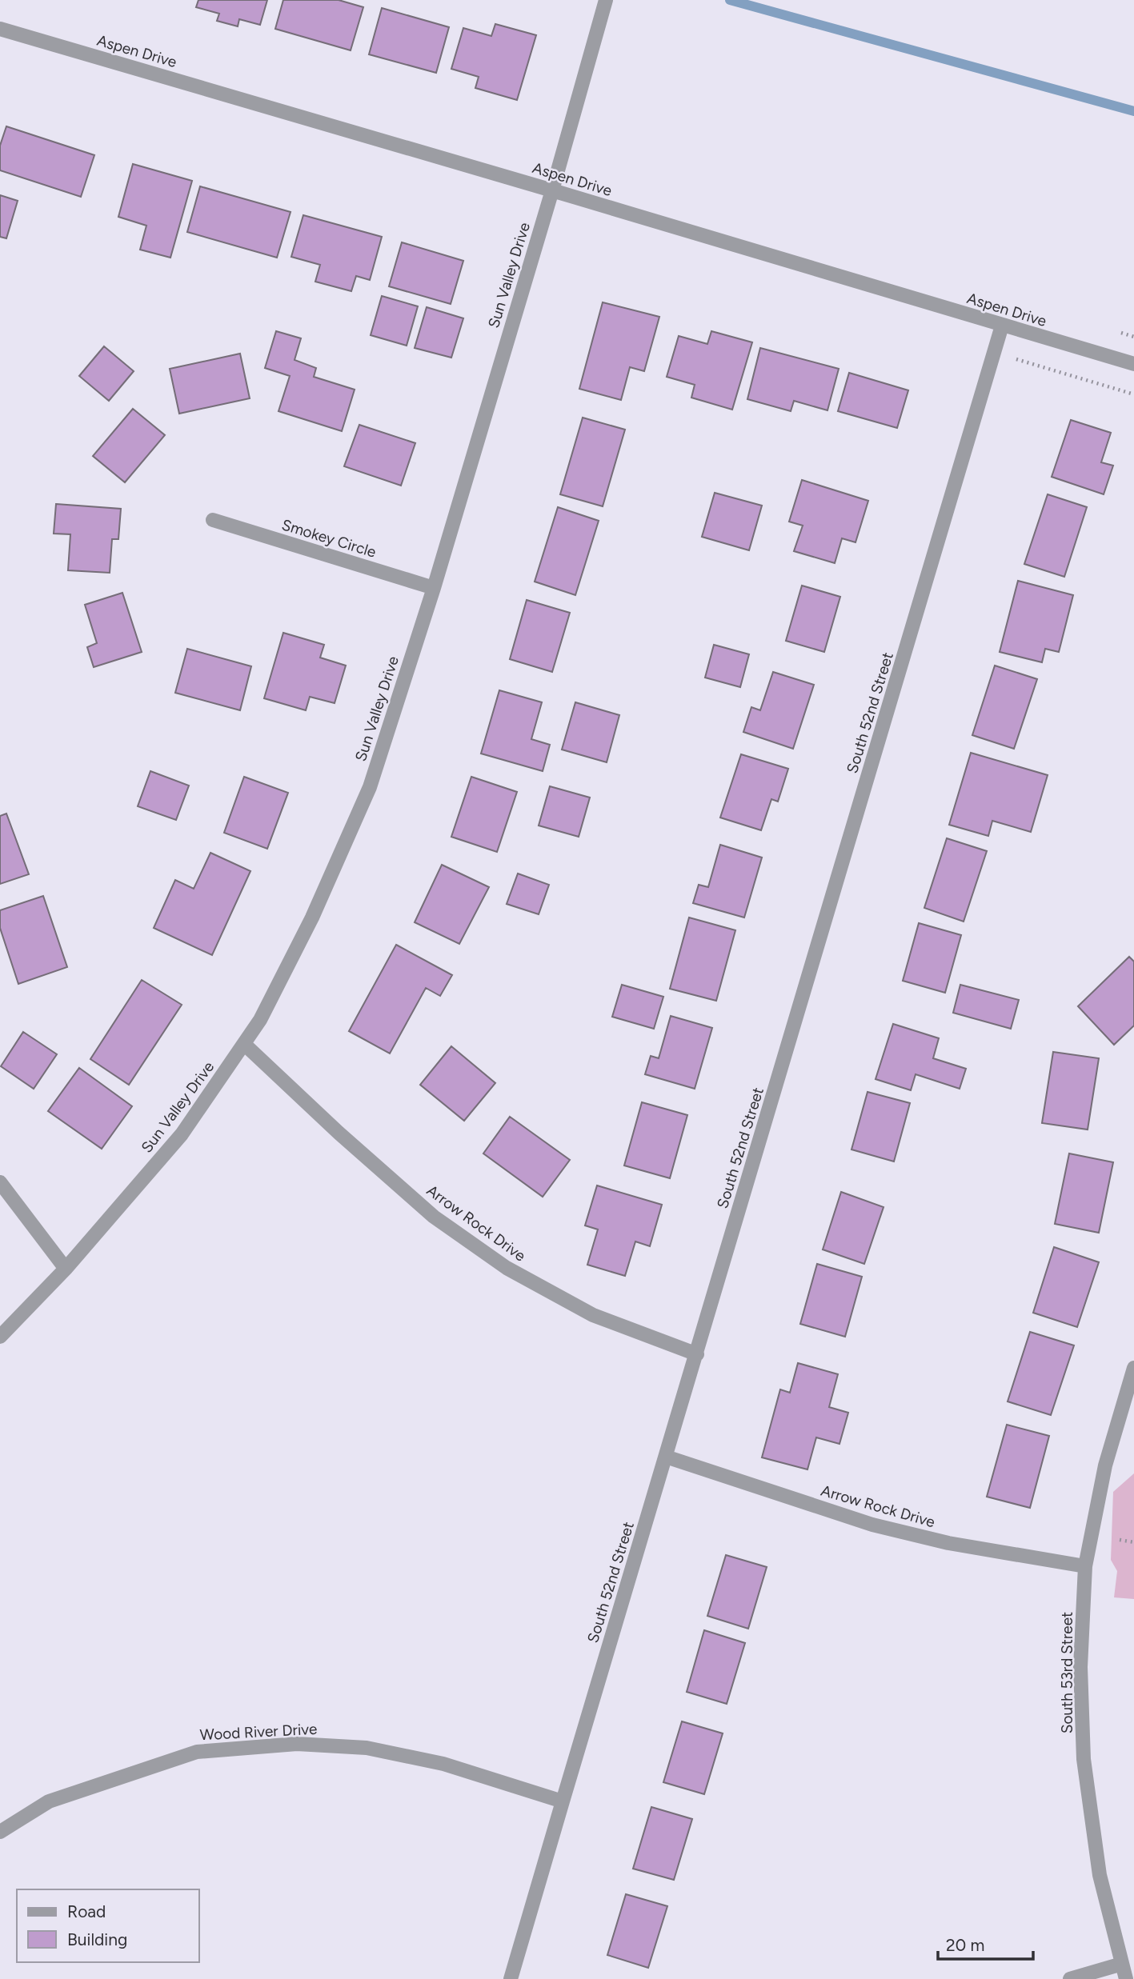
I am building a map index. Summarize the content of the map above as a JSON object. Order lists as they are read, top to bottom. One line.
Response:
{"streets":{"street":["Aspen Drive","Sun Valley Drive","Smokey Circle","South 52nd Street","Arrow Rock Drive","South 53rd Street","Wood River Drive"]},"crossings":[["Aspen Drive","Sun Valley Drive"],["Aspen Drive","South 52nd Street"],["Sun Valley Drive","Smokey Circle"],["Sun Valley Drive","Arrow Rock Drive"],["South 52nd Street","Arrow Rock Drive"],["South 52nd Street","Wood River Drive"],["Arrow Rock Drive","South 53rd Street"]],"legend":["Road","Building"],"scale_bar":"20 m"}
